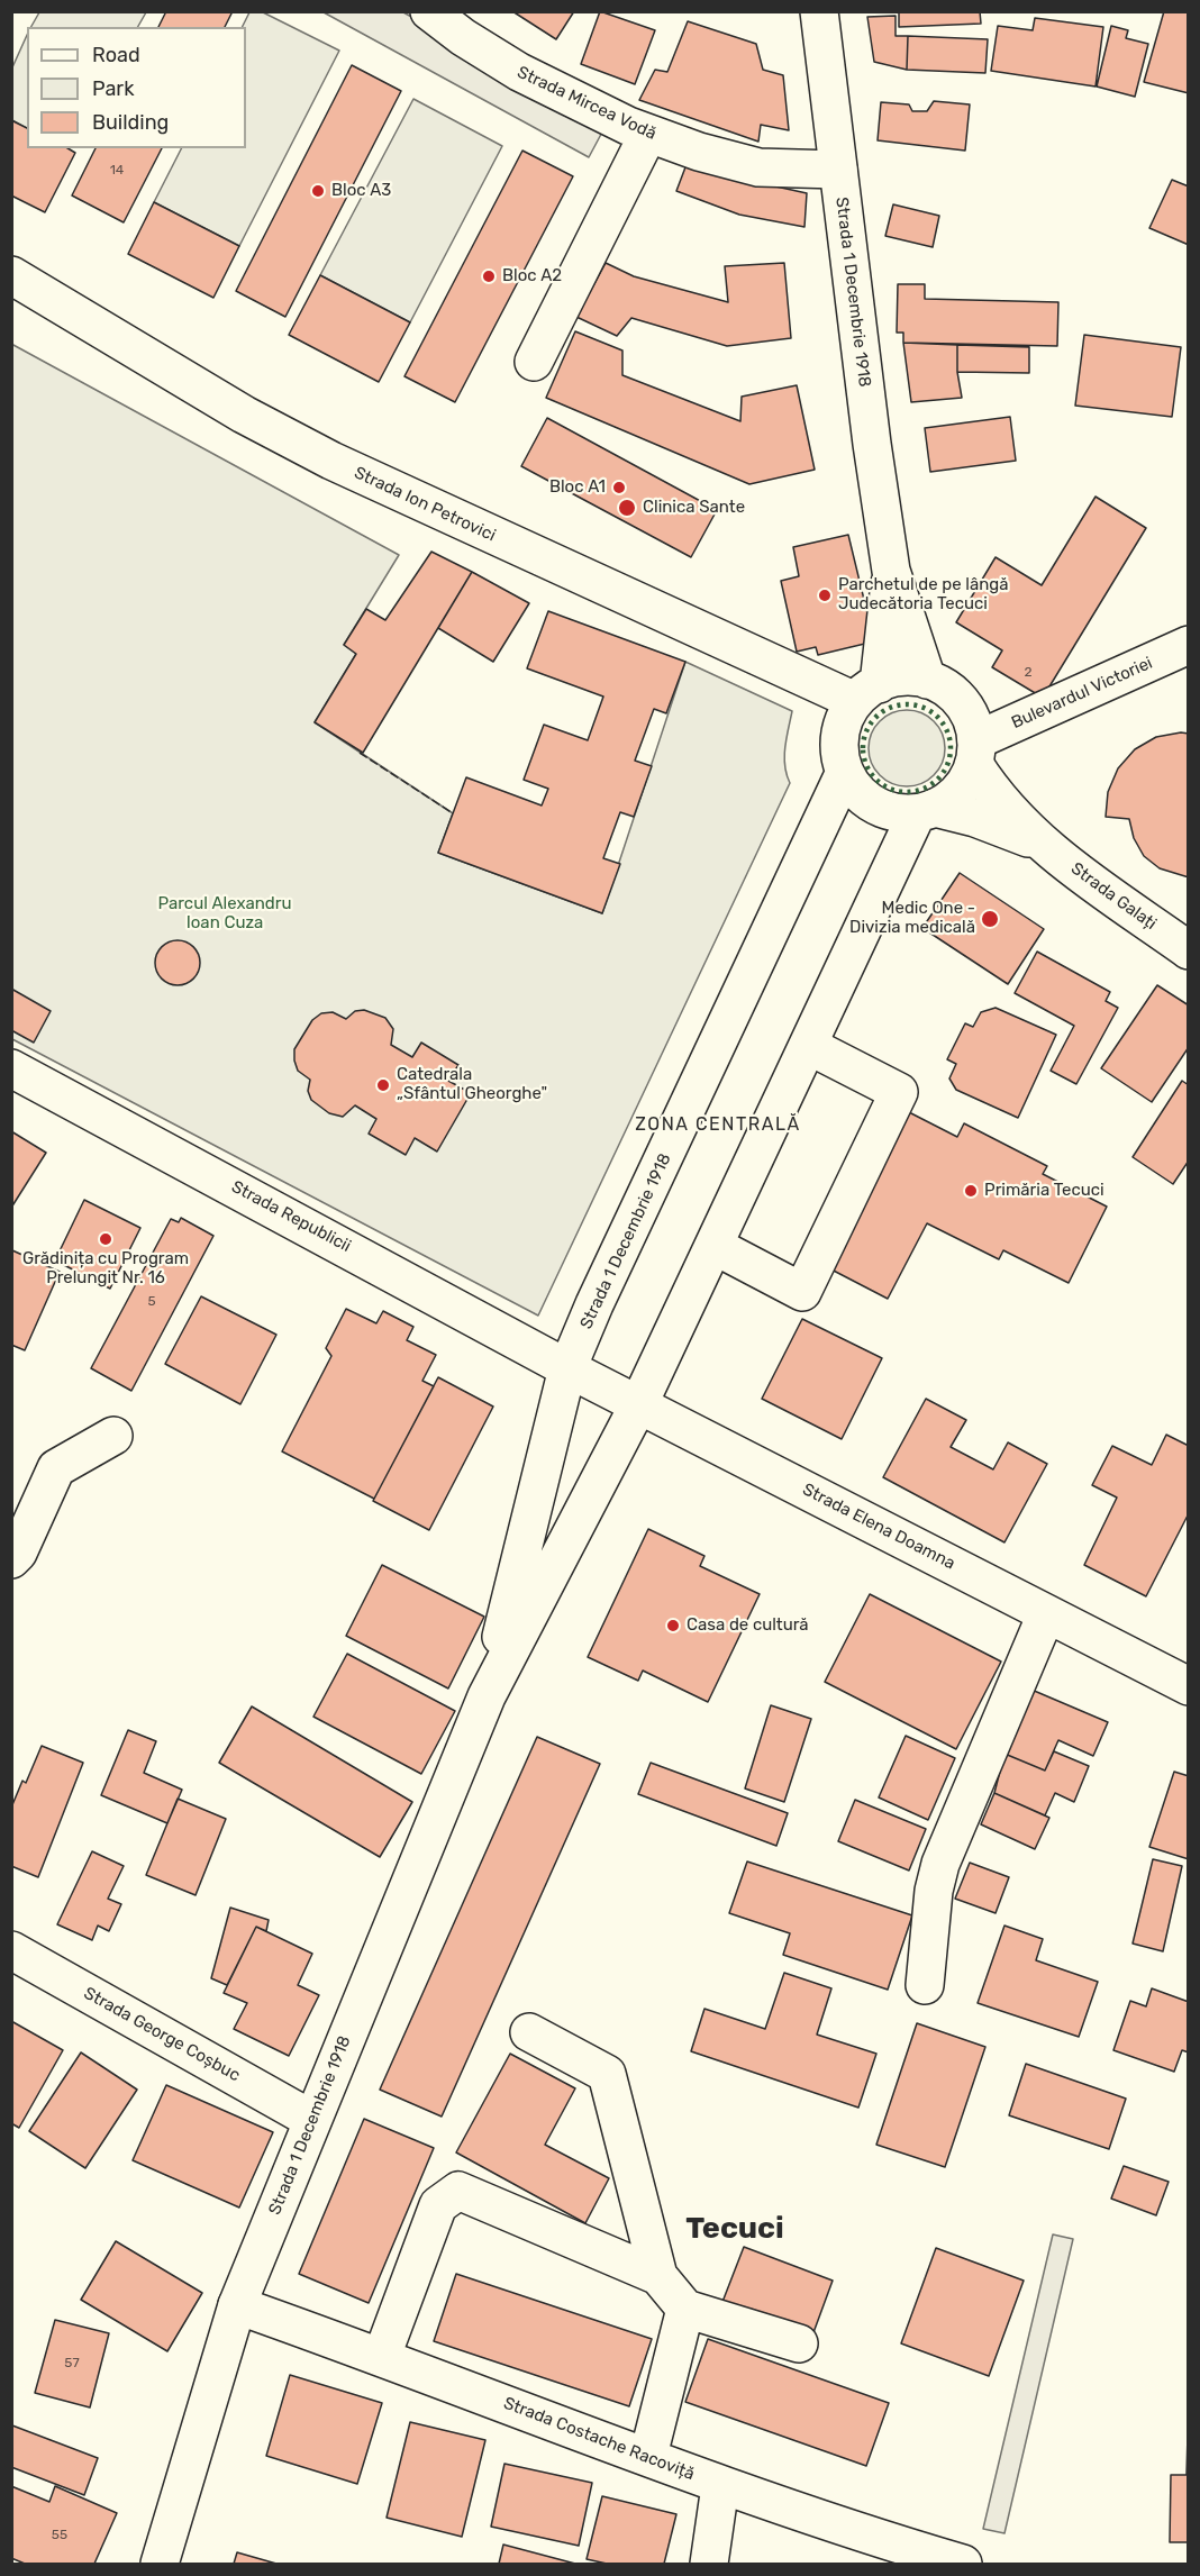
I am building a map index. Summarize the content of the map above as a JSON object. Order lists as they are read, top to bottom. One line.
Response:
{"streets":{"main road":["Strada Mircea Vodă","Strada 1 Decembrie 1918","Strada Ion Petrovici","Bulevardul Victoriei","Strada Galați","Strada Republicii","Strada Elena Doamna","Strada George Coșbuc","Strada Costache Racoviță"]},"crossings":[["Strada Mircea Vodă","Strada 1 Decembrie 1918"],["Strada 1 Decembrie 1918","Strada Ion Petrovici"],["Strada 1 Decembrie 1918","Bulevardul Victoriei"],["Strada 1 Decembrie 1918","Strada Galați"],["Strada 1 Decembrie 1918","Strada Republicii"],["Strada 1 Decembrie 1918","Strada Elena Doamna"],["Strada 1 Decembrie 1918","Strada George Coșbuc"],["Strada 1 Decembrie 1918","Strada Costache Racoviță"],["Strada Ion Petrovici","Bulevardul Victoriei"],["Strada Ion Petrovici","Strada Galați"],["Bulevardul Victoriei","Strada Galați"],["Strada Republicii","Strada Elena Doamna"]],"districts":["ZONA CENTRALĂ","Tecuci"],"parks":["Parcul Alexandru Ioan Cuza"],"places":["Bloc A3","Bloc A2","Bloc A1","Clinica Sante","Parchetul de pe lângă Judecătoria Tecuci","Medic One - Divizia medicală","Catedrala „Sfântul Gheorghe\"","Primăria Tecuci","Grădinița cu Program Prelungit Nr. 16","Casa de cultură"],"house_numbers":["14","2","5","57","55"],"legend":["Road","Park","Building"]}
